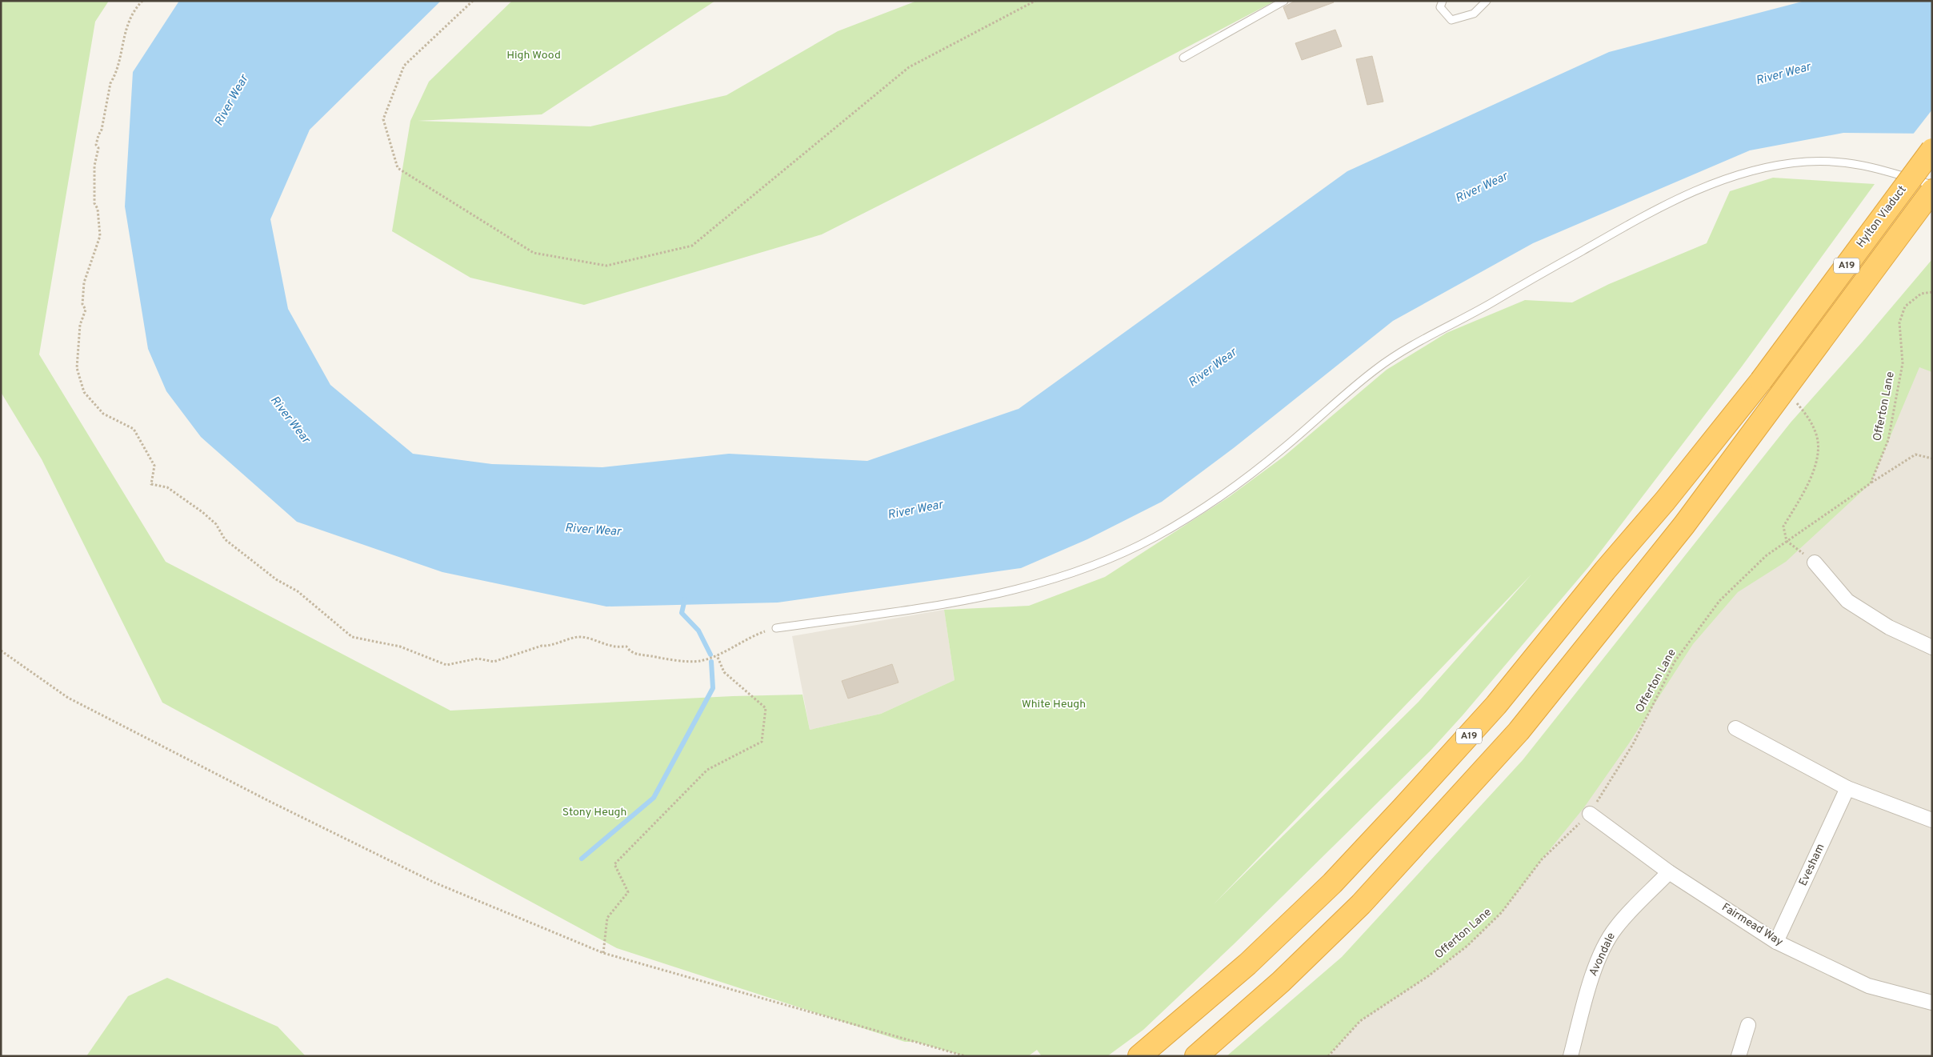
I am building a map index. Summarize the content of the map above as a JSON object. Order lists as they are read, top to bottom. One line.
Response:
{"streets":{"highway":["Hylton Viaduct","A19"],"street":["Evesham","Fairmead Way","Avondale"],"path":["Offerton Lane"]},"crossings":[["Offerton Lane","Fairmead Way"],["Evesham","Fairmead Way"],["Fairmead Way","Avondale"]],"water":["River Wear"],"parks":["High Wood","White Heugh","Stony Heugh"]}
